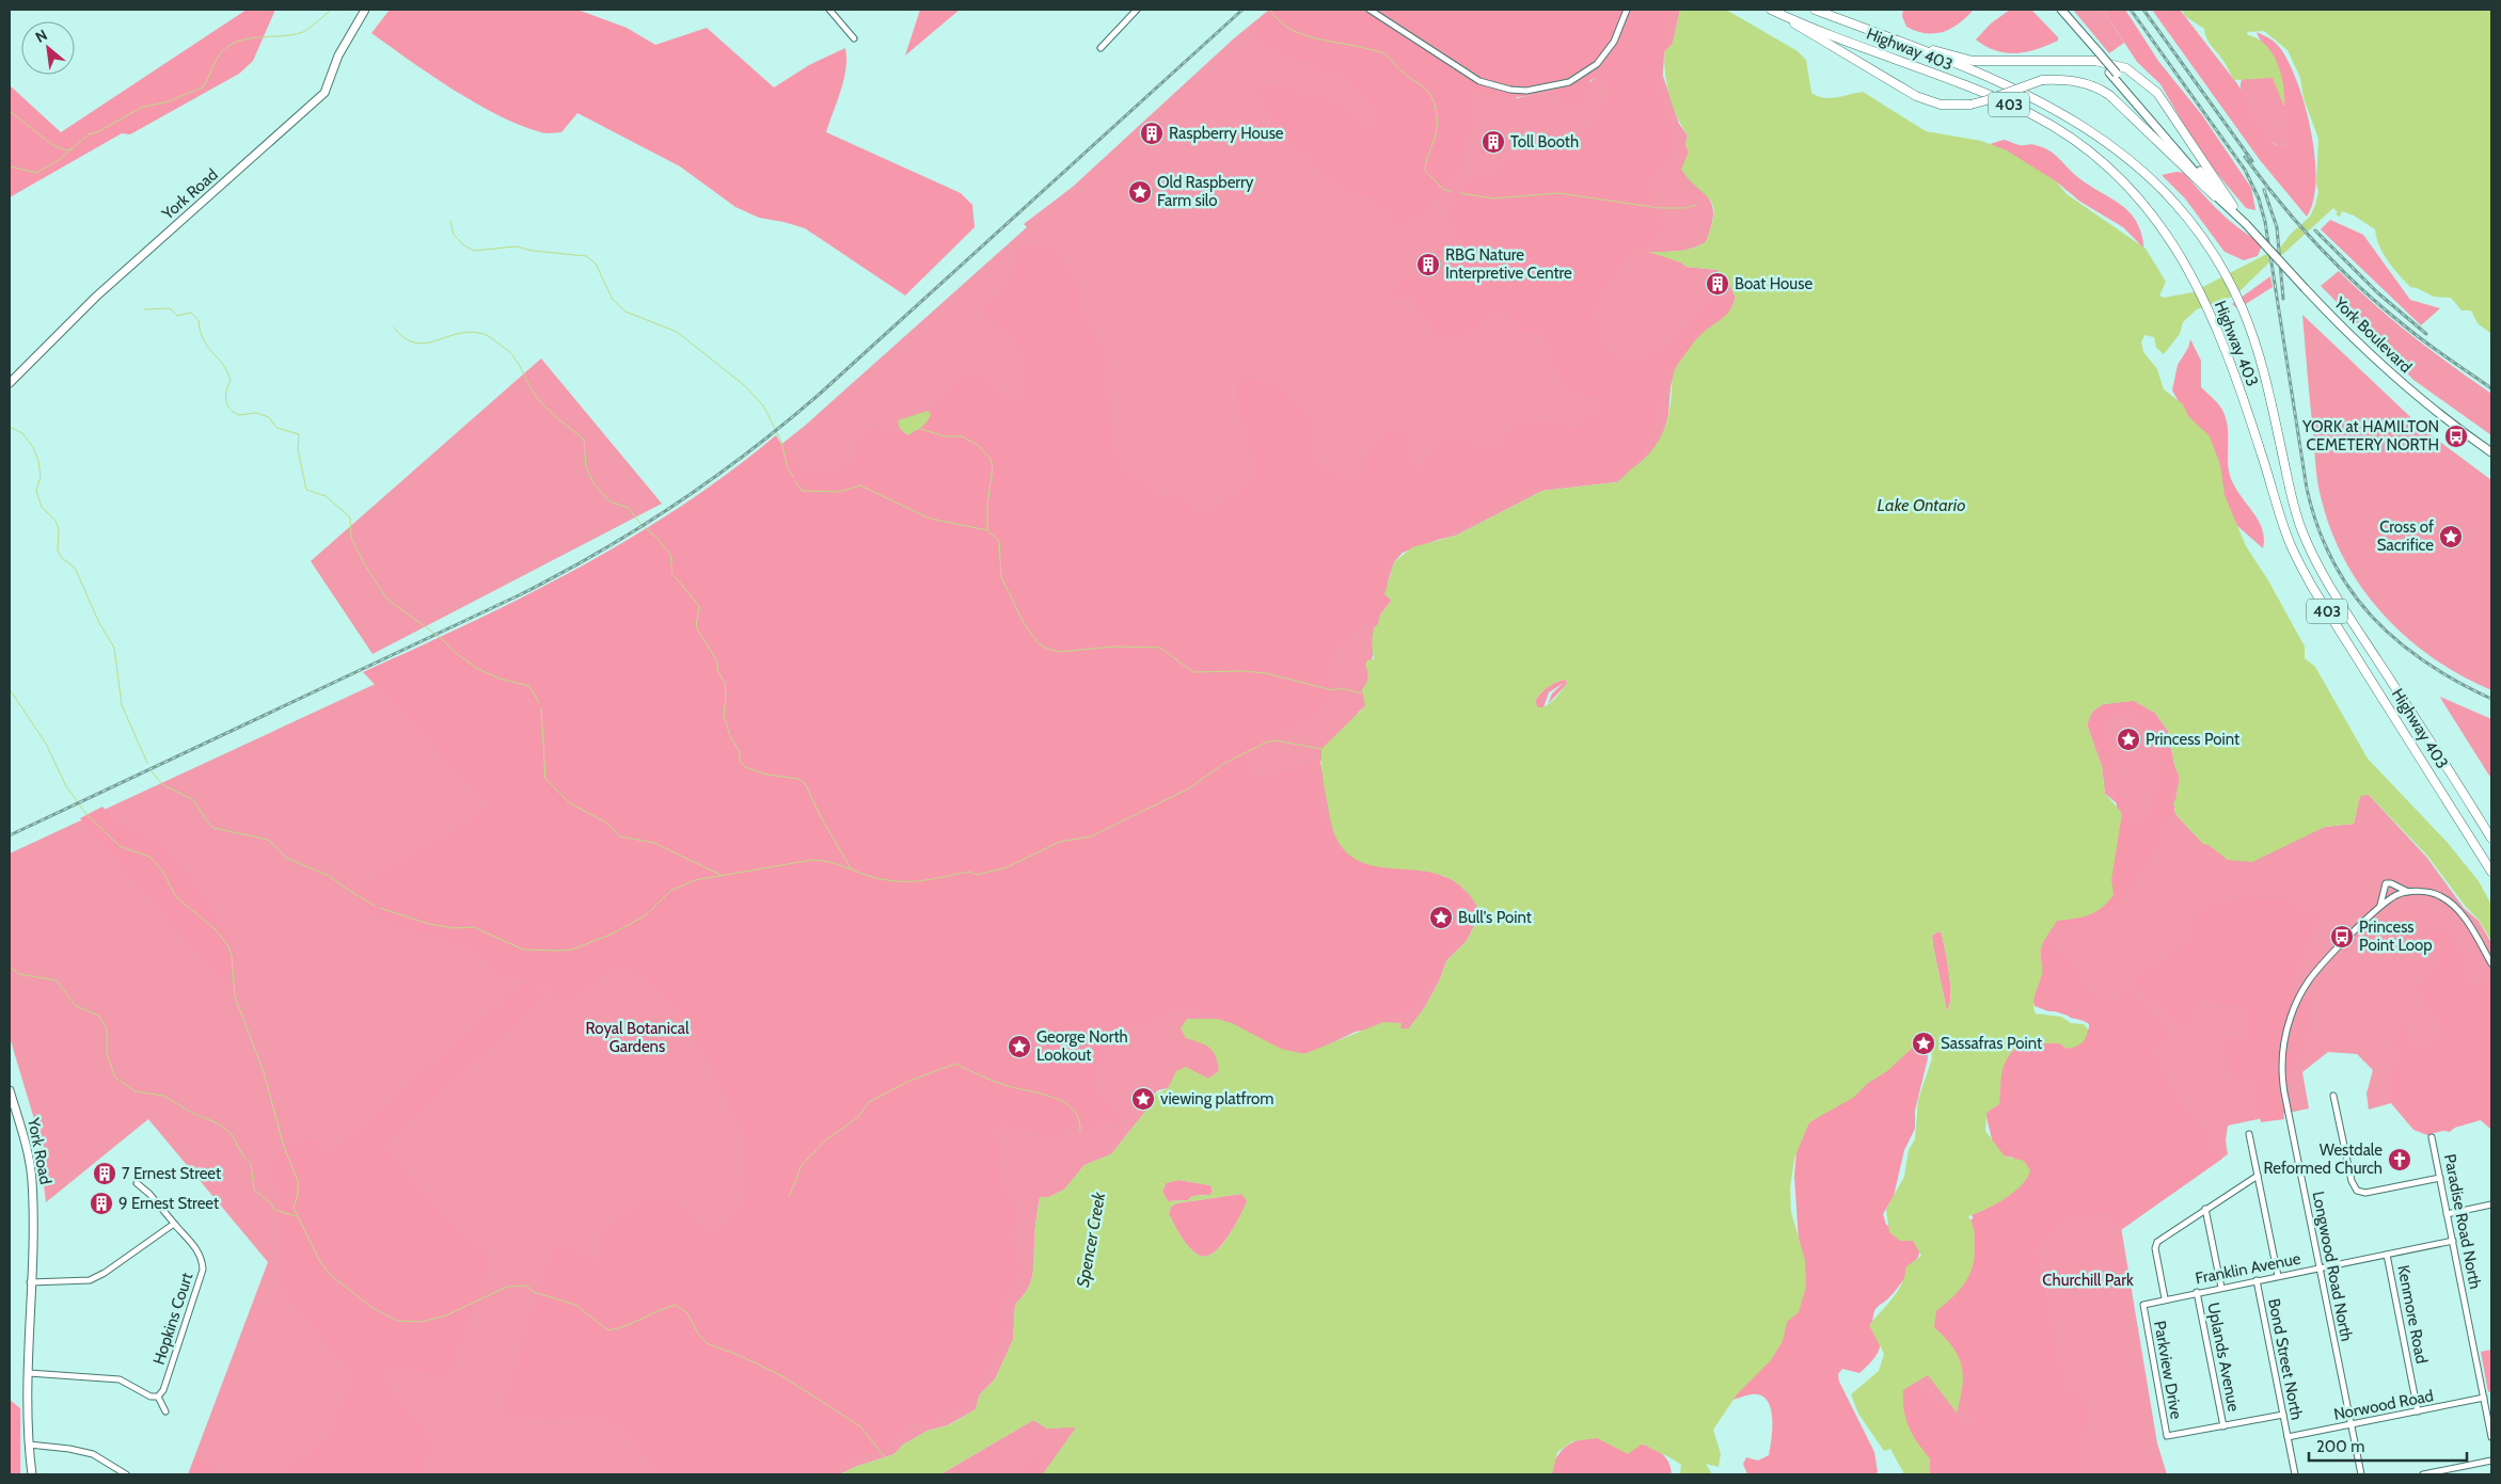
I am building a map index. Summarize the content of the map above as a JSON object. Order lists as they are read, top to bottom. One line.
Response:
{"streets":{"highway":["Highway 403","403"],"main road":["York Road","York Boulevard"],"street":["Paradise Road North","Longwood Road North","Franklin Avenue","Kenmore Road","Hopkins Court","Uplands Avenue","Bond Street North","Parkview Drive","Norwood Road"]},"crossings":[["Paradise Road North","Franklin Avenue"],["Paradise Road North","Norwood Road"],["Longwood Road North","Franklin Avenue"],["Longwood Road North","Norwood Road"],["Franklin Avenue","Kenmore Road"],["Franklin Avenue","Uplands Avenue"],["Franklin Avenue","Bond Street North"],["Franklin Avenue","Parkview Drive"],["Kenmore Road","Norwood Road"],["Uplands Avenue","Parkview Drive"],["Bond Street North","Parkview Drive"],["Bond Street North","Norwood Road"]],"water":["Lake Ontario","Spencer Creek"],"parks":["Royal Botanical Gardens","Churchill Park"],"places":{"building":["Raspberry House","Toll Booth","RBG Nature Interpretive Centre","Boat House","7 Ernest Street","9 Ernest Street"],"place":["Old Raspberry Farm silo","Cross of Sacrifice","Princess Point","Bull's Point","Sassafras Point","George North Lookout","viewing platfrom"],"bus stop":["YORK at HAMILTON CEMETERY NORTH","Princess Point Loop"],"church":["Westdale Reformed Church"]},"scale_bar":"200 m","north":"top left"}
